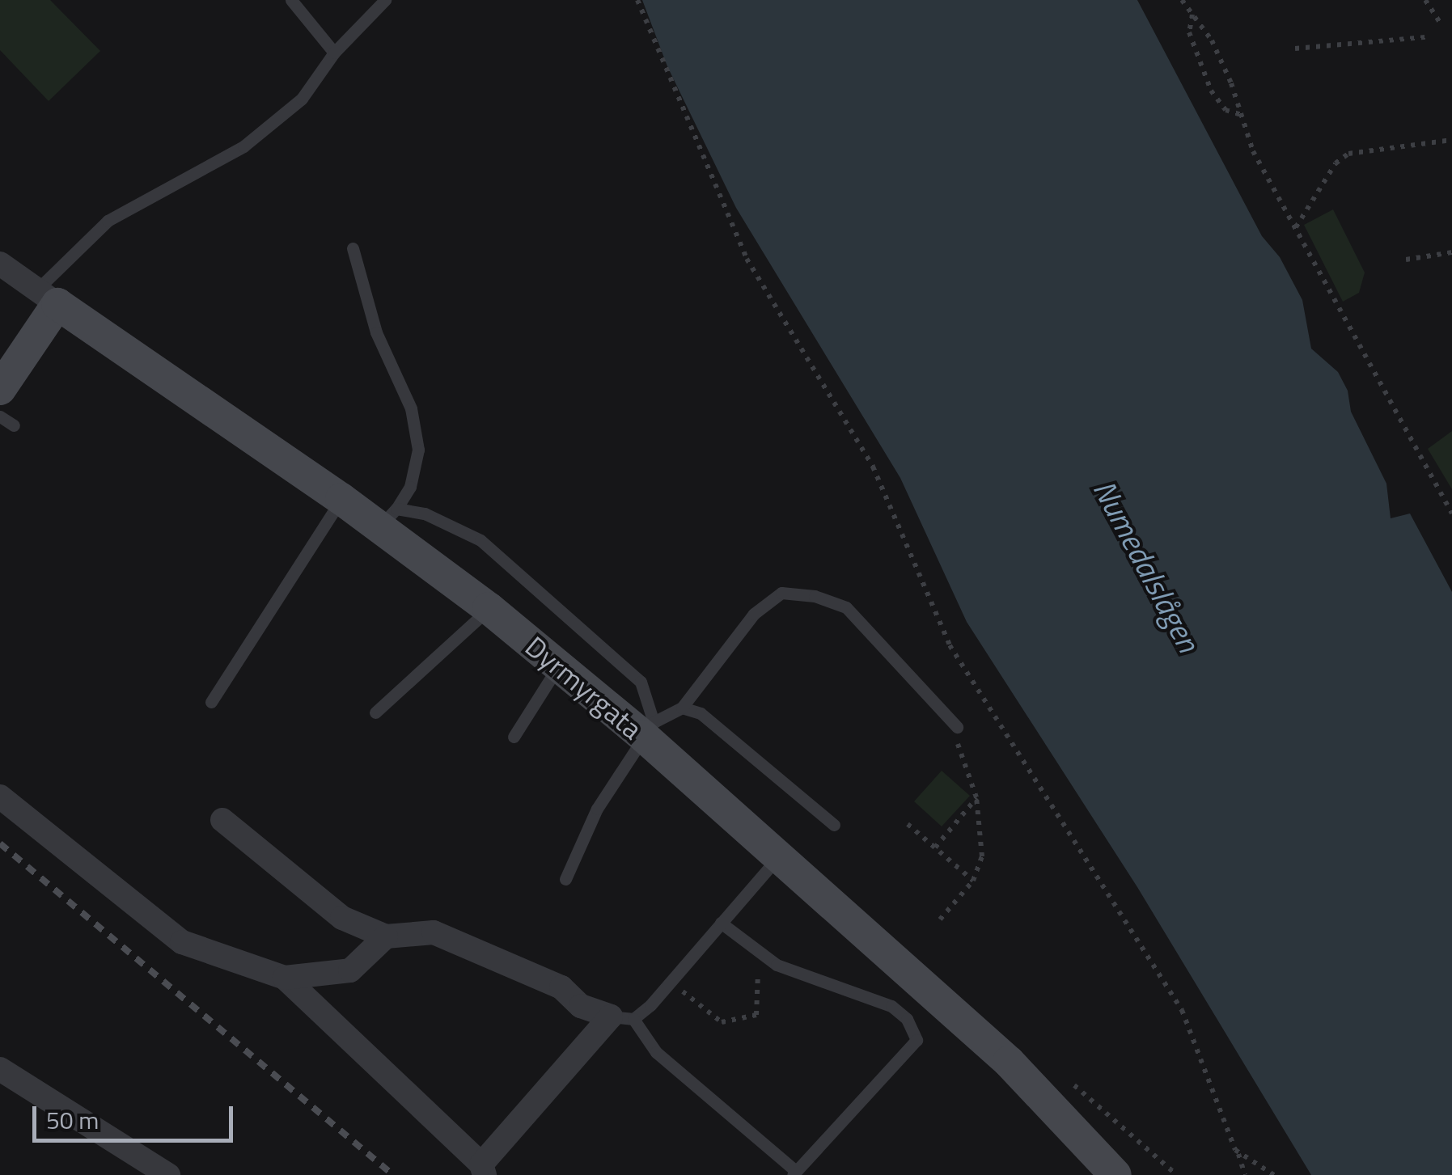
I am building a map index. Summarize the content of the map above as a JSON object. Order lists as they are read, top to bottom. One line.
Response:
{"streets":{"main road":["Dyrmyrgata"]},"water":["Numedalslågen"],"scale_bar":"50 m"}
